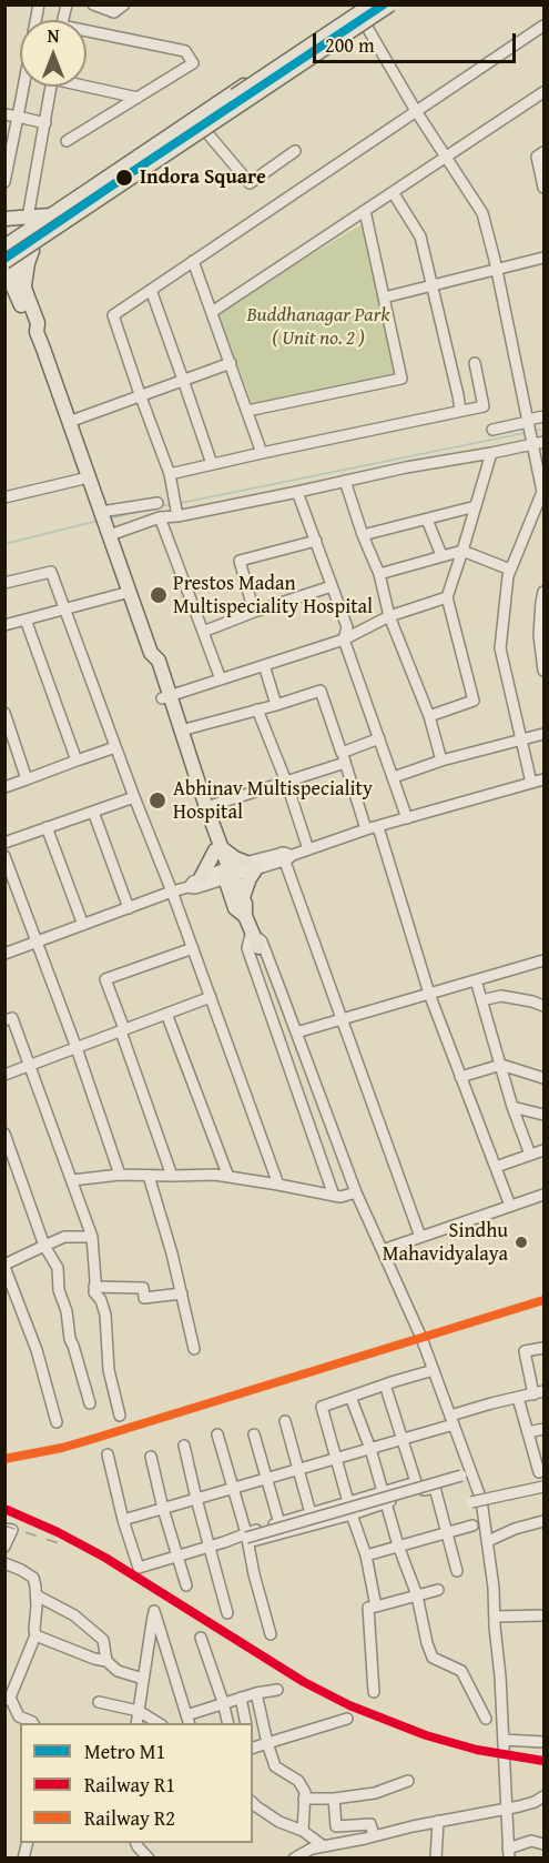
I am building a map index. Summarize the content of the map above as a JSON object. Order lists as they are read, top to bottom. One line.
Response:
{"parks":["Buddhanagar Park ( Unit no. 2 )"],"places":["Indora Square","Prestos Madan Multispeciality Hospital","Abhinav Multispeciality Hospital","Sindhu Mahavidyalaya"],"lines":["metro line M1","rail line R2","rail line R1"],"legend":["Metro M1","Railway R1","Railway R2"],"scale_bar":"200 m","north":"top"}
